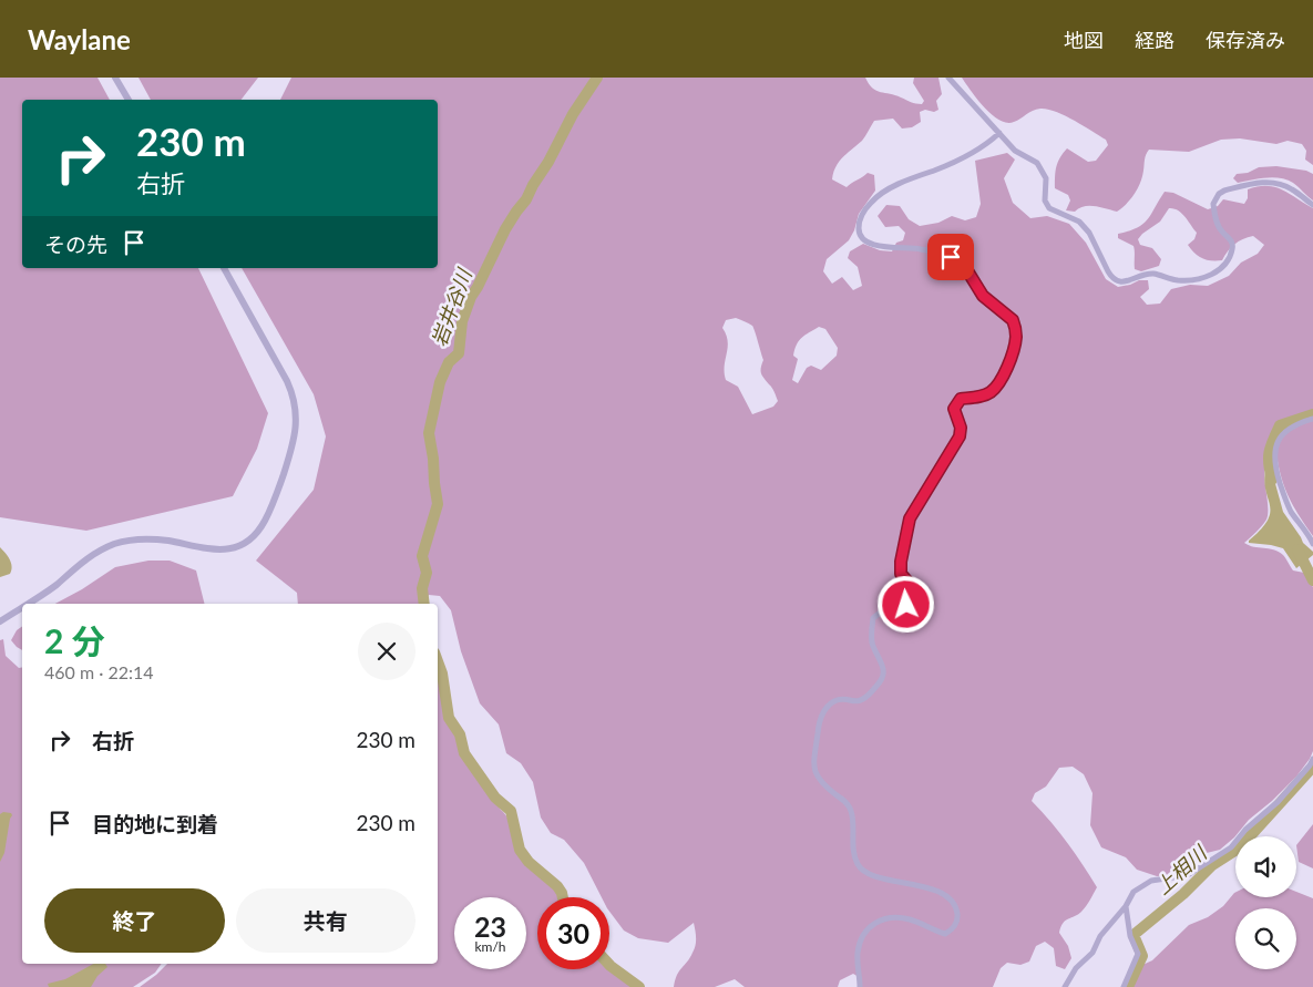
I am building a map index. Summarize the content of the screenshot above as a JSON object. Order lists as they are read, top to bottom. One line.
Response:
{"water":["岩井谷川","上相川"],"page":{"header":"Waylane","nav":["地図","経路","保存済み"],"turn":["230 m","右折"],"then":"その先","heading":["2 分","460 m · 22:14"],"list":[{"name":"右折","value":"230 m"},{"name":"目的地に到着","value":"230 m"}],"buttons":["終了","共有"],"speed":"23 km/h","limit":"30"}}
